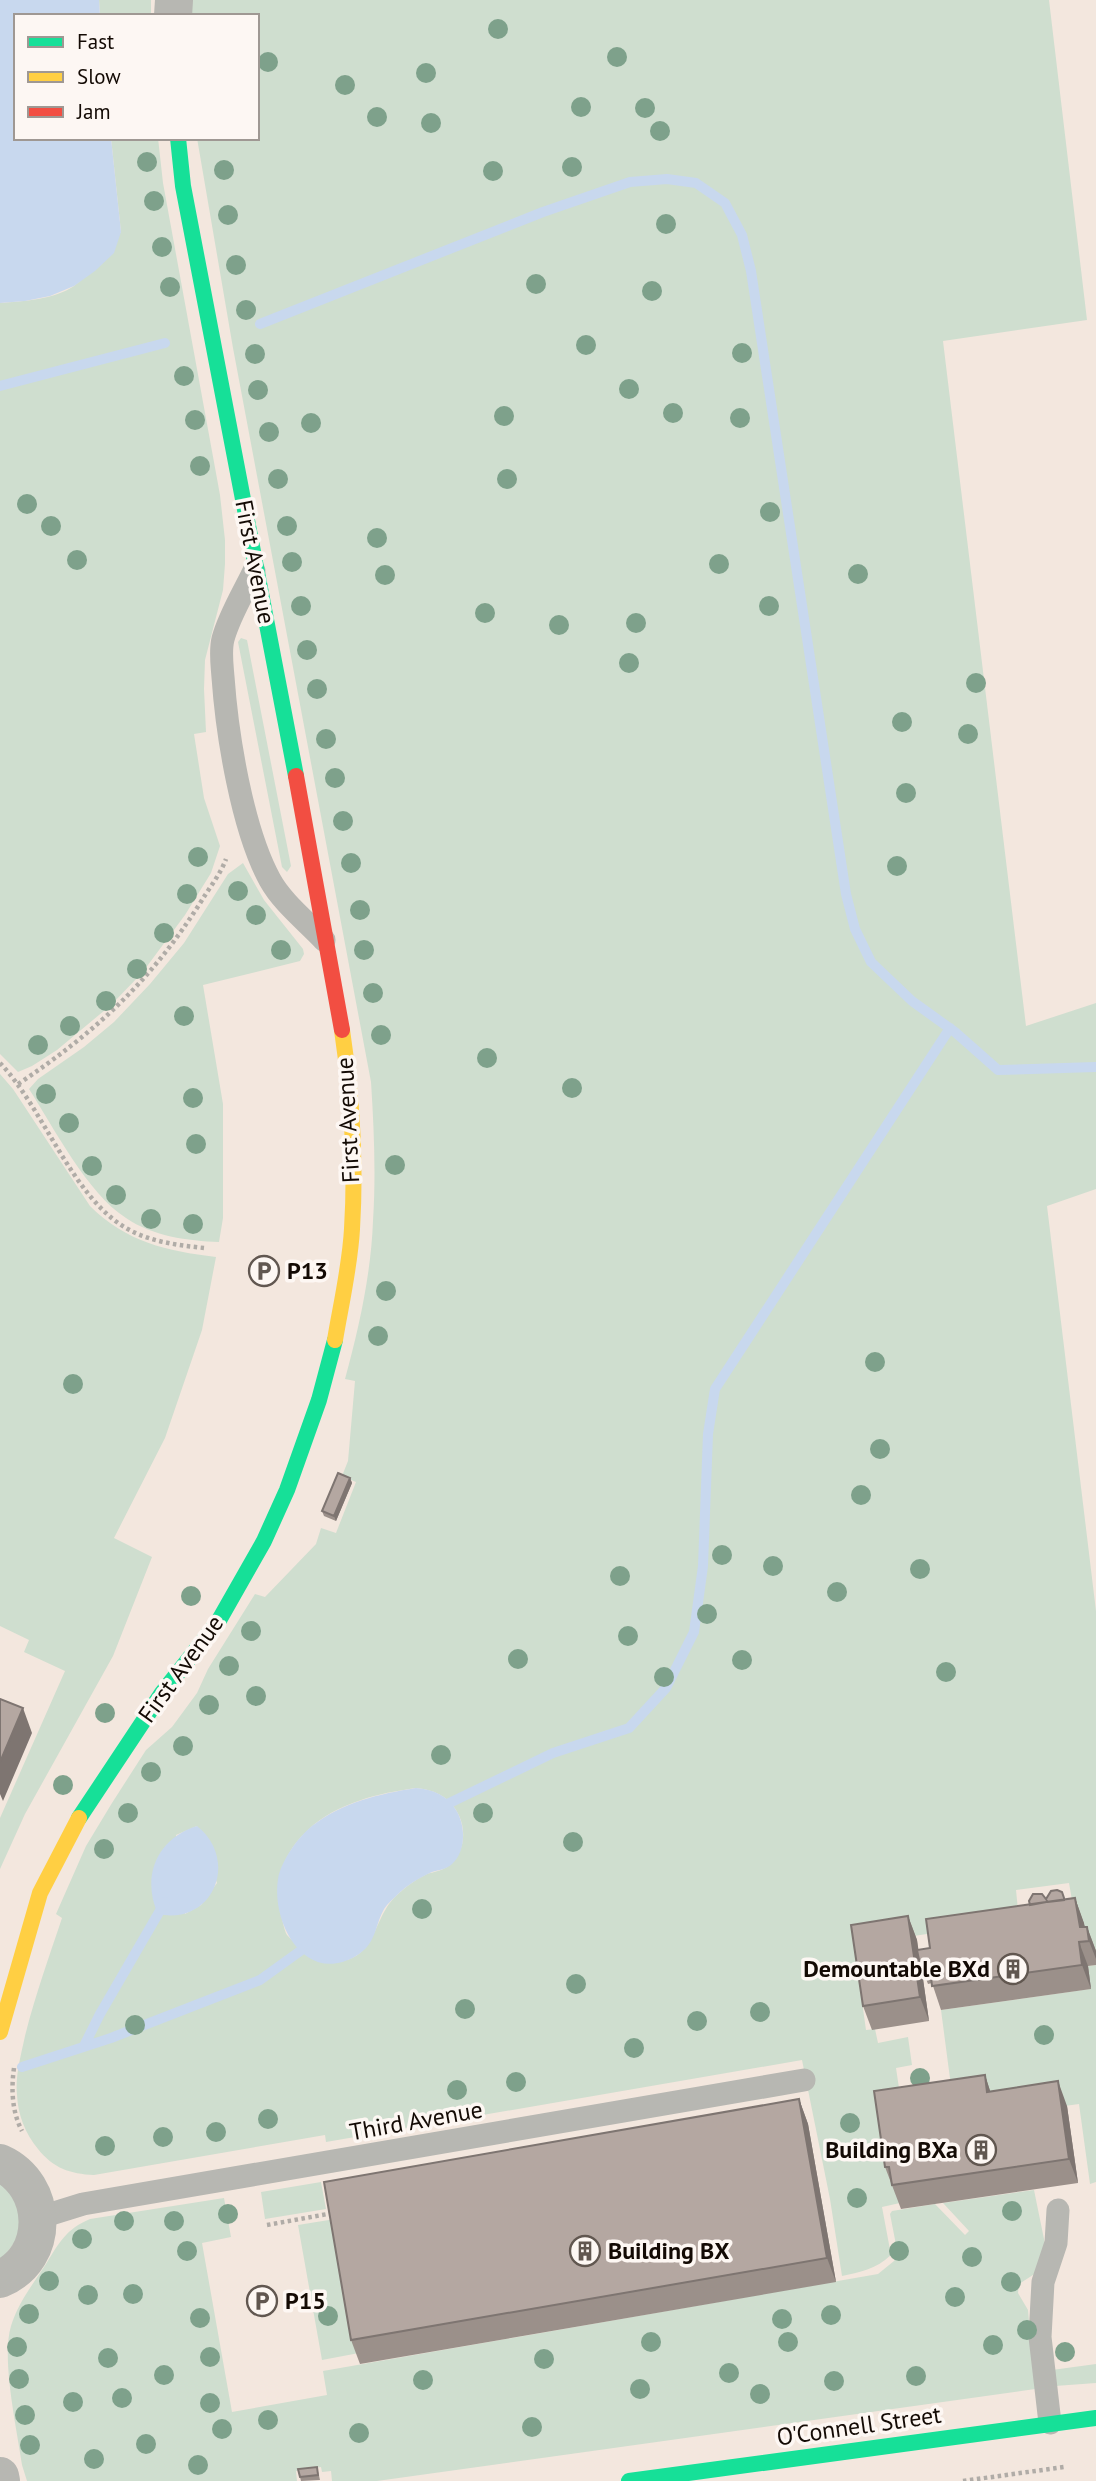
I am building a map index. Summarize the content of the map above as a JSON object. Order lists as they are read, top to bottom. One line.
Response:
{"streets":{"street":["First Avenue","O'Connell Street"],"lane":["Third Avenue"]},"places":{"parking":["P13","P15"],"building":["Demountable BXd","Building BXa","Building BX"]},"legend":["Fast","Slow","Jam"]}
